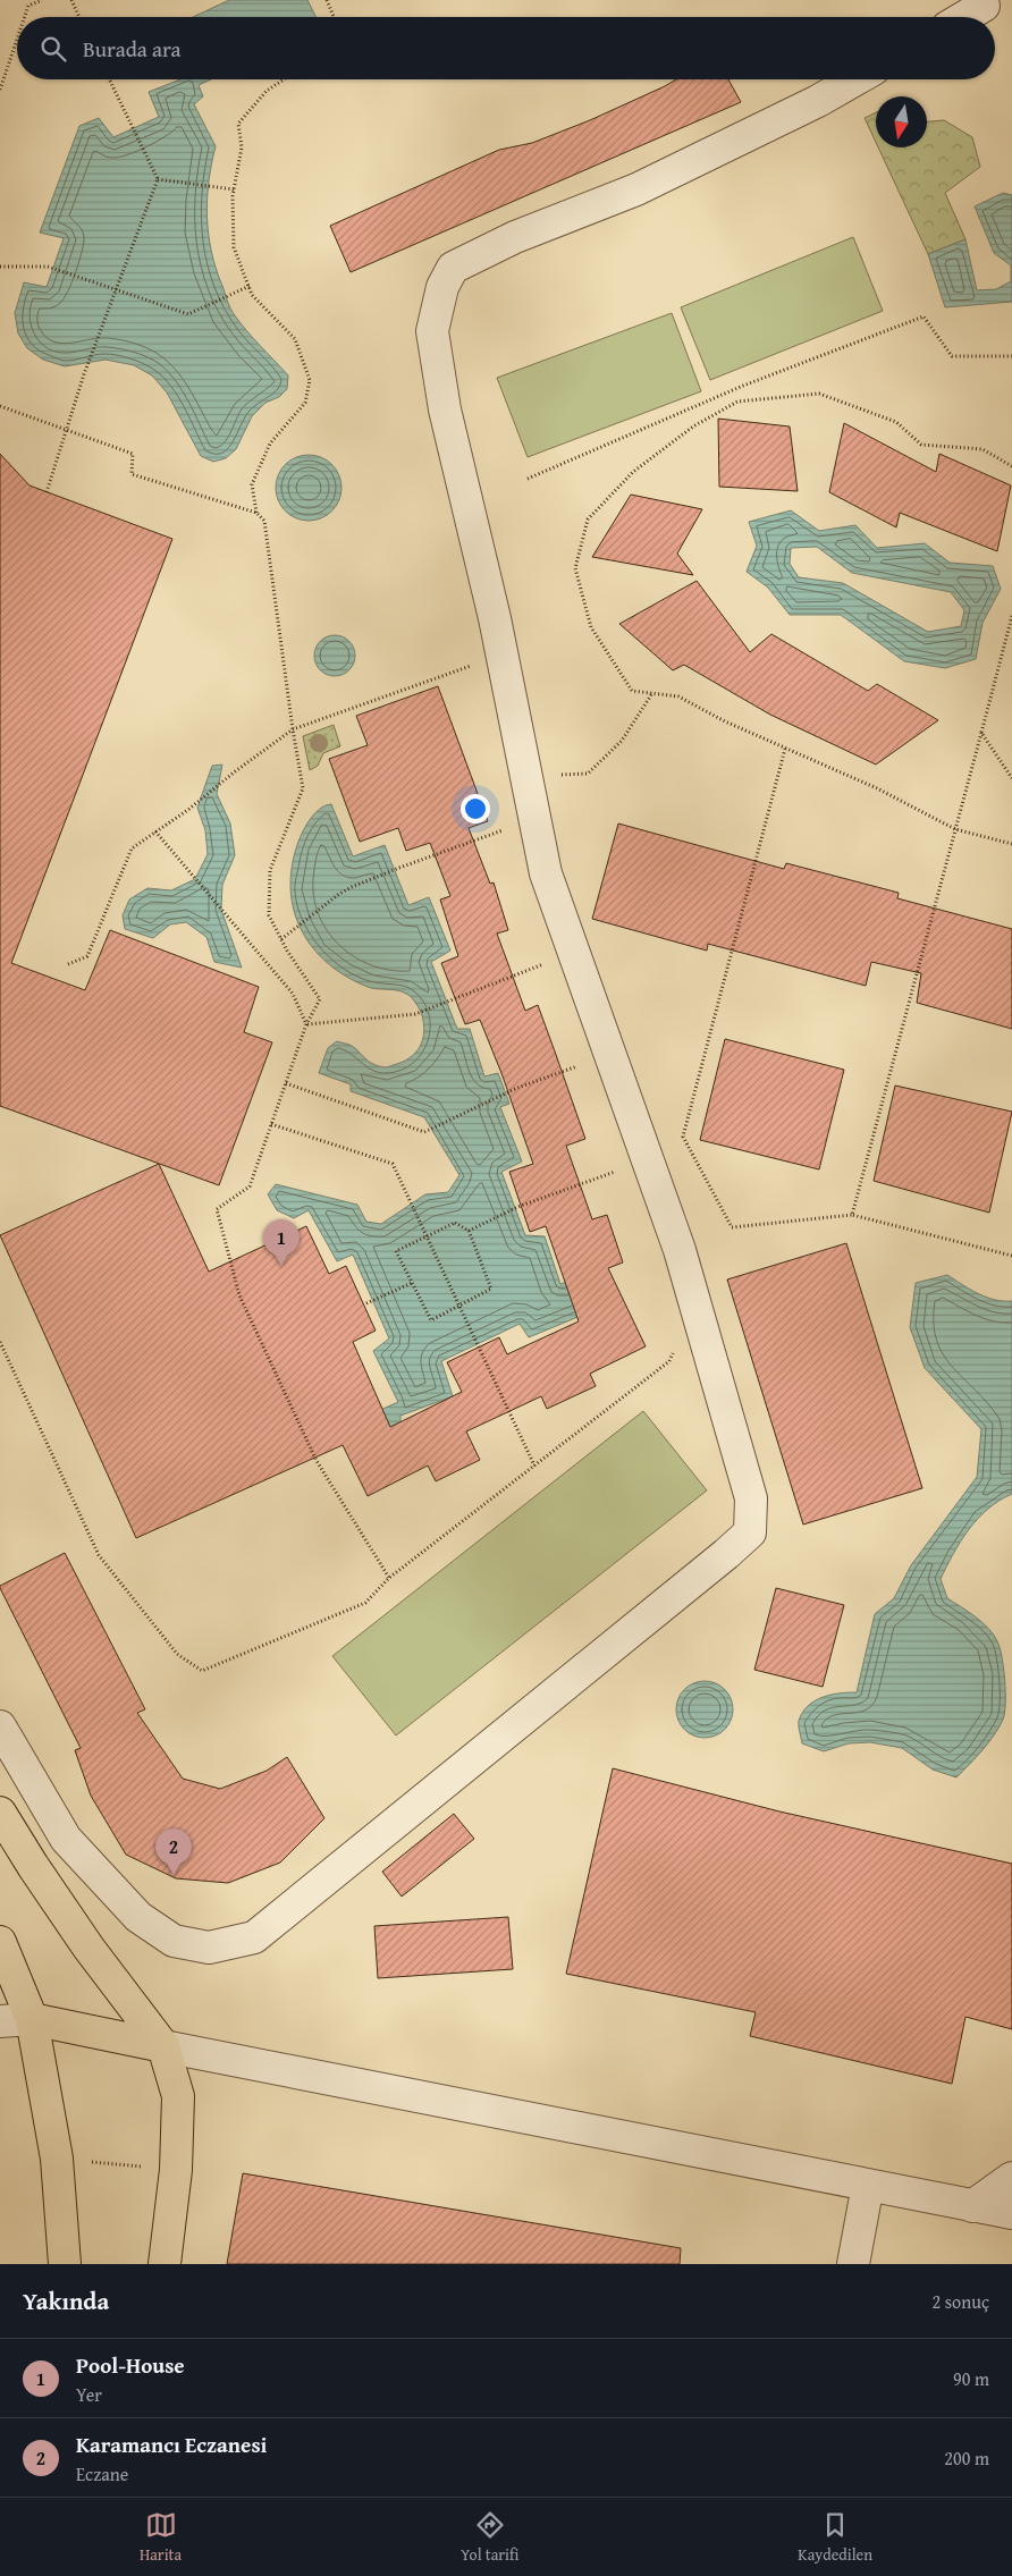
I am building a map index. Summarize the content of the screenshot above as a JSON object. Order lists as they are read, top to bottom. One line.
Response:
{"north":"bottom","page":{"search":"Burada ara","pins":["1","2"],"heading":["Yakında","2 sonuç"],"list":[{"mark":"1","name":"Pool-House","note":"Yer","value":"90 m"},{"mark":"2","name":"Karamancı Eczanesi","note":"Eczane","value":"200 m"}],"nav":["Harita","Yol tarifi","Kaydedilen"]}}
